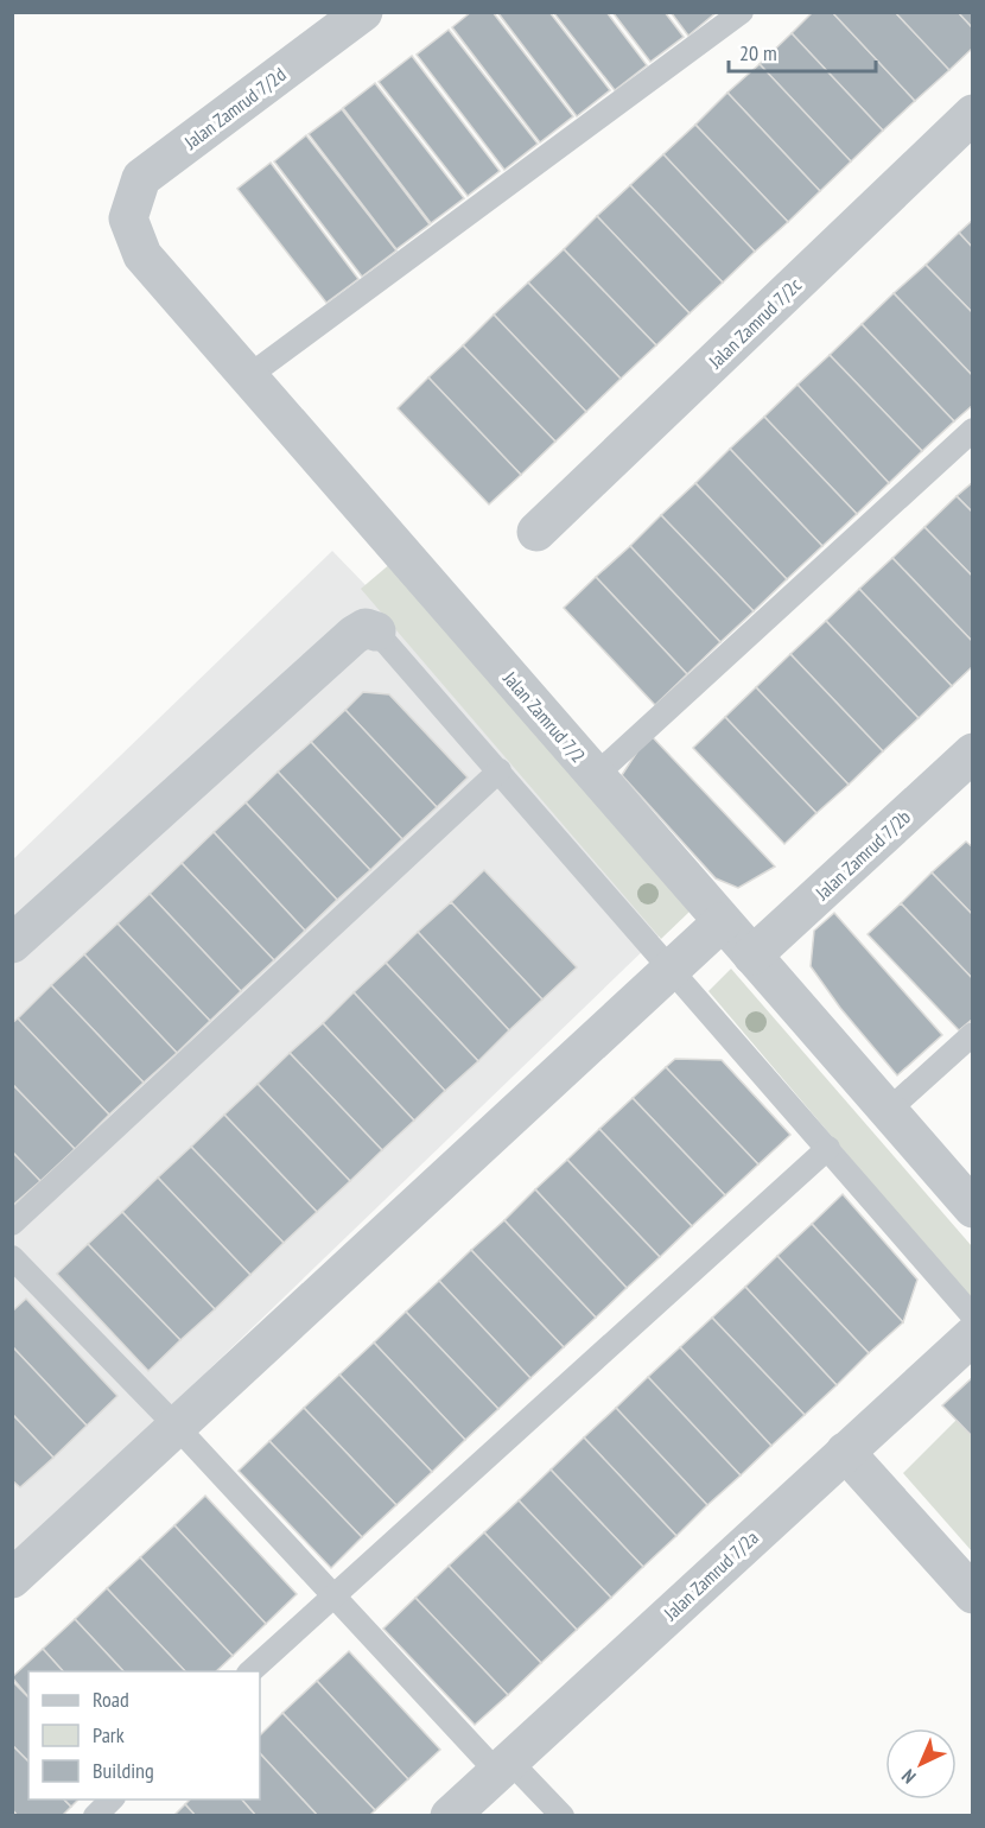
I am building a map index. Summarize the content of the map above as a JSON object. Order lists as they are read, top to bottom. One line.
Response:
{"streets":{"street":["Jalan Zamrud 7/2d","Jalan Zamrud 7/2c","Jalan Zamrud 7/2","Jalan Zamrud 7/2b","Jalan Zamrud 7/2a"]},"crossings":[["Jalan Zamrud 7/2d","Jalan Zamrud 7/2"],["Jalan Zamrud 7/2","Jalan Zamrud 7/2b"]],"legend":["Road","Park","Building"],"scale_bar":"20 m","north":"bottom left"}
